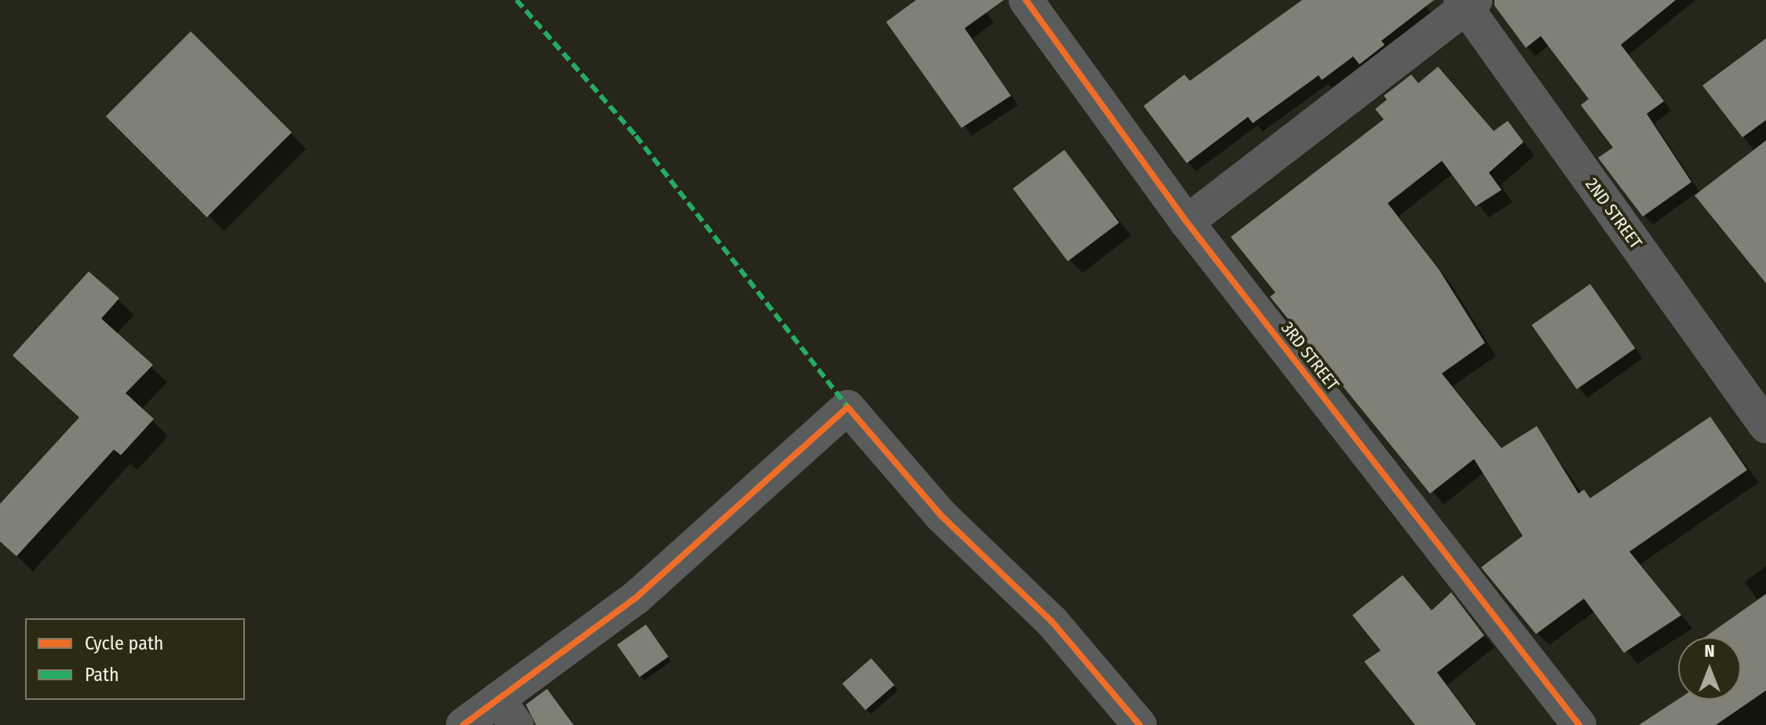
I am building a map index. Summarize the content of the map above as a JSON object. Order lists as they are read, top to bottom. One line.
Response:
{"streets":{"street":["2ND STREET","3RD STREET"]},"legend":["Cycle path","Path"],"north":"top"}
